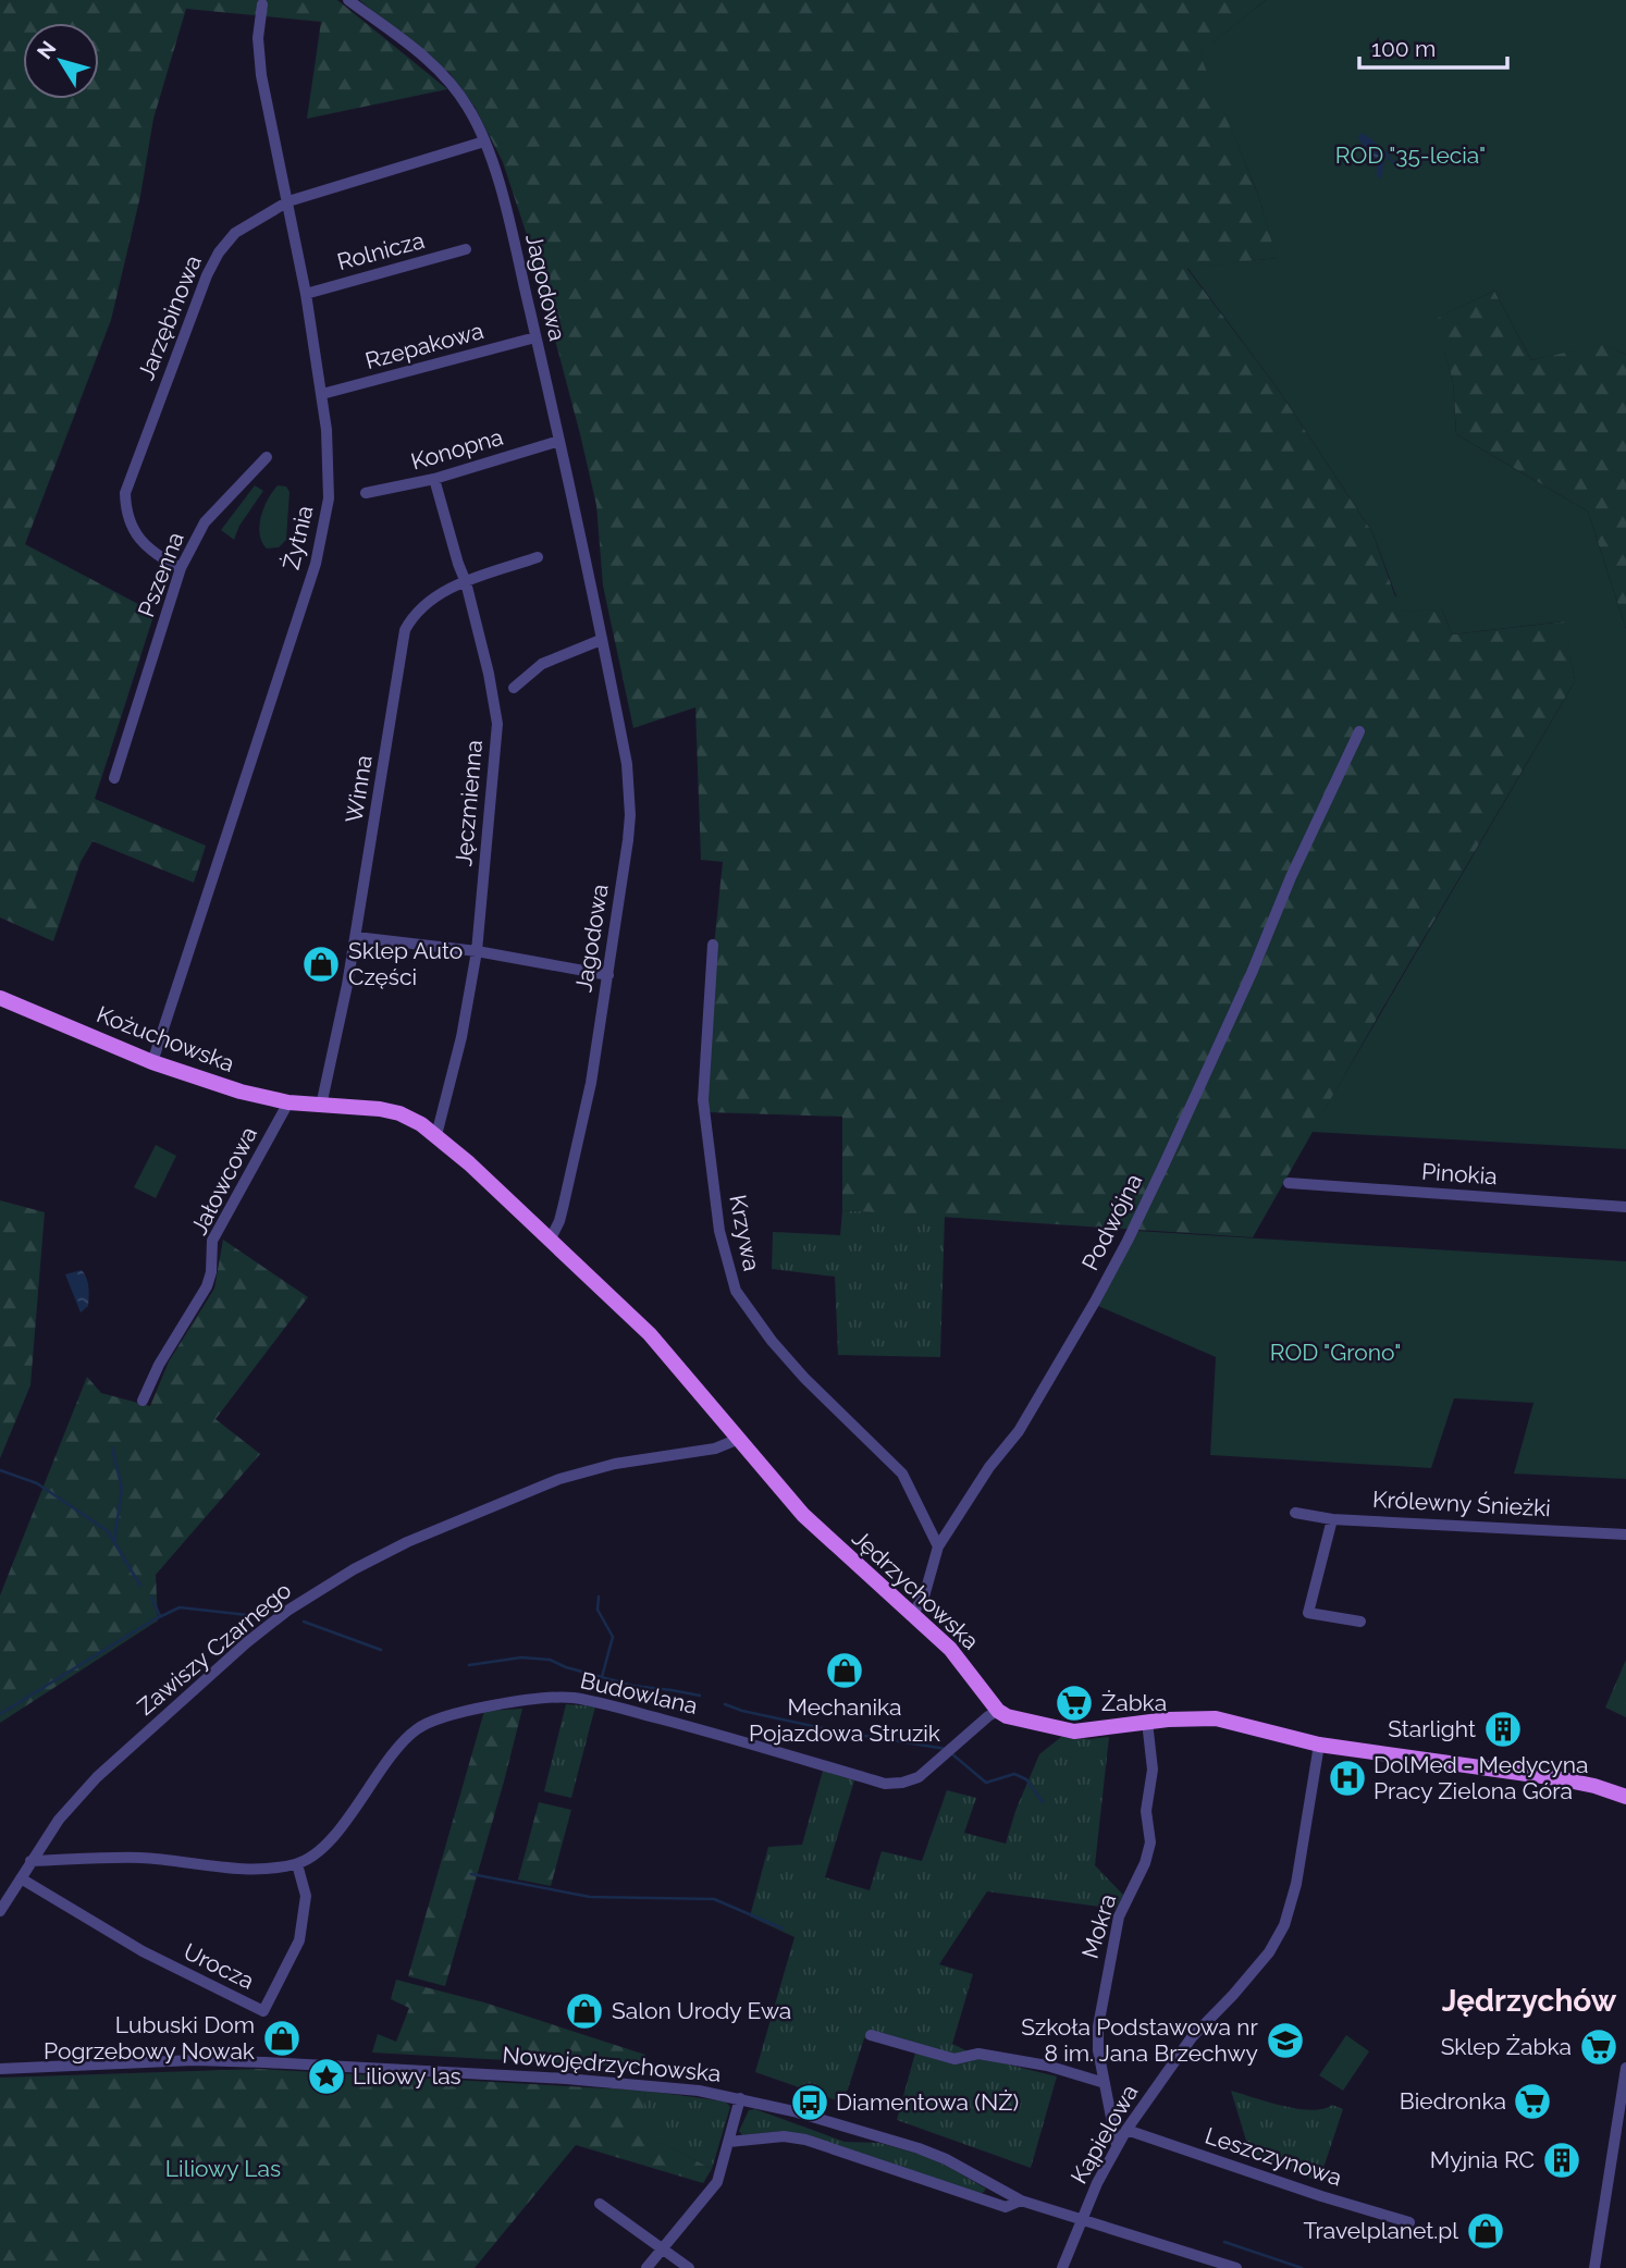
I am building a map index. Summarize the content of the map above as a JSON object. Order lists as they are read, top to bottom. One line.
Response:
{"streets":{"main road":["Kożuchowska","Jędrzychowska"],"street":["Rolnicza","Jagodowa","Jarzębinowa","Rzepakowa","Konopna","Żytnia","Pszenna","Winna","Jęczmienna","Pinokia","Jałowcowa","Podwójna","Krzywa","Królewny Śnieżki","Zawiszy Czarnego","Budowlana","Mokra","Urocza","Nowojędrzychowska","Kąpielowa","Leszczynowa"]},"crossings":[["Rolnicza","Żytnia"],["Jagodowa","Jarzębinowa"],["Jagodowa","Rzepakowa"],["Jagodowa","Konopna"],["Jagodowa","Jędrzychowska"],["Jarzębinowa","Żytnia"],["Jarzębinowa","Pszenna"],["Rzepakowa","Żytnia"],["Konopna","Jęczmienna"],["Żytnia","Kożuchowska"],["Winna","Jęczmienna"],["Winna","Kożuchowska"],["Winna","Jędrzychowska"],["Jęczmienna","Jędrzychowska"],["Kożuchowska","Jałowcowa"],["Kożuchowska","Jędrzychowska"],["Podwójna","Krzywa"],["Podwójna","Jędrzychowska"],["Jędrzychowska","Zawiszy Czarnego"],["Jędrzychowska","Budowlana"],["Zawiszy Czarnego","Urocza"],["Budowlana","Urocza"],["Mokra","Kąpielowa"],["Nowojędrzychowska","Kąpielowa"],["Kąpielowa","Leszczynowa"]],"districts":["Jędrzychów"],"parks":["ROD \"35-lecia\"","ROD \"Grono\"","Liliowy Las"],"places":{"shop":["Sklep Auto Części","Mechanika Pojazdowa Struzik","Salon Urody Ewa","Lubuski Dom Pogrzebowy Nowak","Travelplanet.pl"],"supermarket":["Żabka","Sklep Żabka","Biedronka"],"building":["Starlight","Myjnia RC"],"hospital":["DolMed - Medycyna Pracy Zielona Góra"],"school or university":["Szkoła Podstawowa nr 8 im. Jana Brzechwy"],"place":["Liliowy las"],"bus stop":["Diamentowa (NŻ)"]},"scale_bar":"100 m","north":"top left"}
